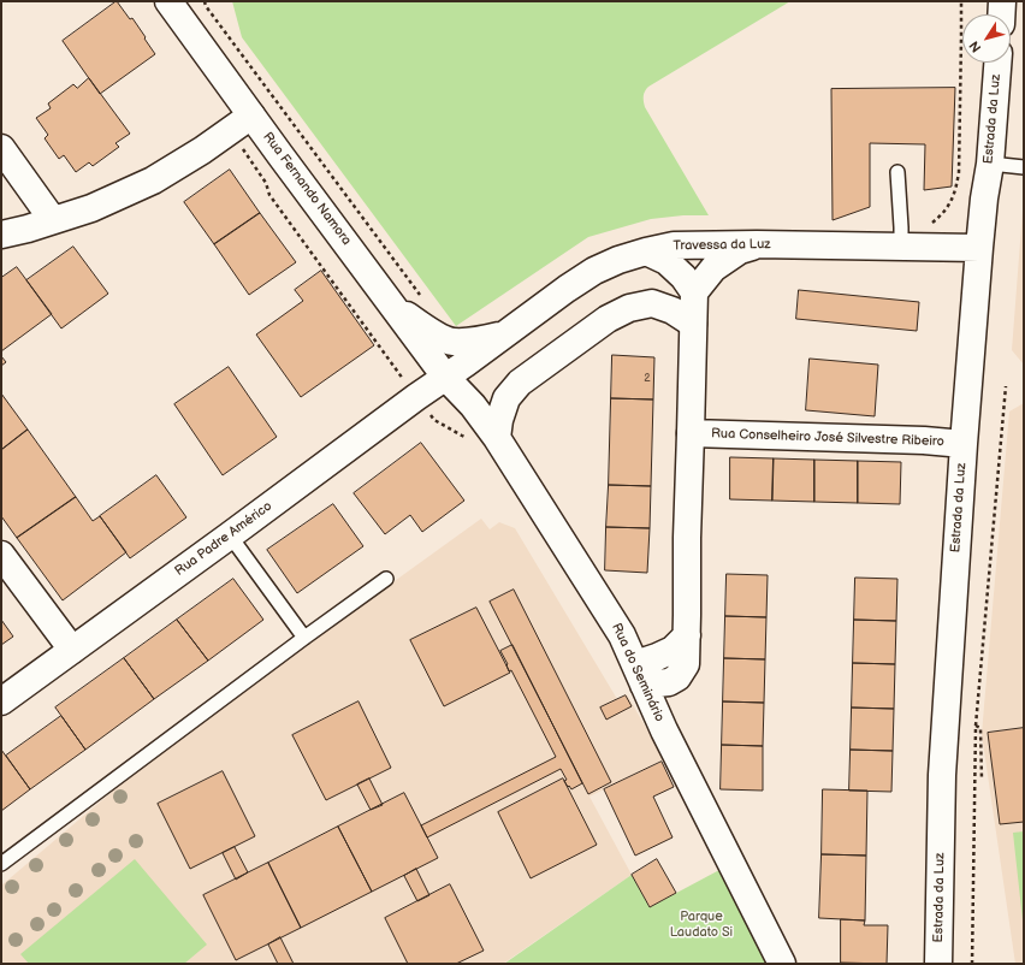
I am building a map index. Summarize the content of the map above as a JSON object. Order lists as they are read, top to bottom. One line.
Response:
{"streets":{"street":["Estrada da Luz","Rua Fernando Namora","Travessa da Luz","Rua Conselheiro José Silvestre Ribeiro","Rua Padre Américo","Rua do Seminário"]},"crossings":[["Estrada da Luz","Travessa da Luz"],["Estrada da Luz","Rua Conselheiro José Silvestre Ribeiro"],["Rua Fernando Namora","Travessa da Luz"],["Rua Fernando Namora","Rua Padre Américo"],["Rua Fernando Namora","Rua do Seminário"],["Travessa da Luz","Rua Padre Américo"],["Travessa da Luz","Rua do Seminário"],["Rua Padre Américo","Rua do Seminário"]],"parks":["Parque Laudato Si"],"house_numbers":["2"],"north":"bottom left"}
